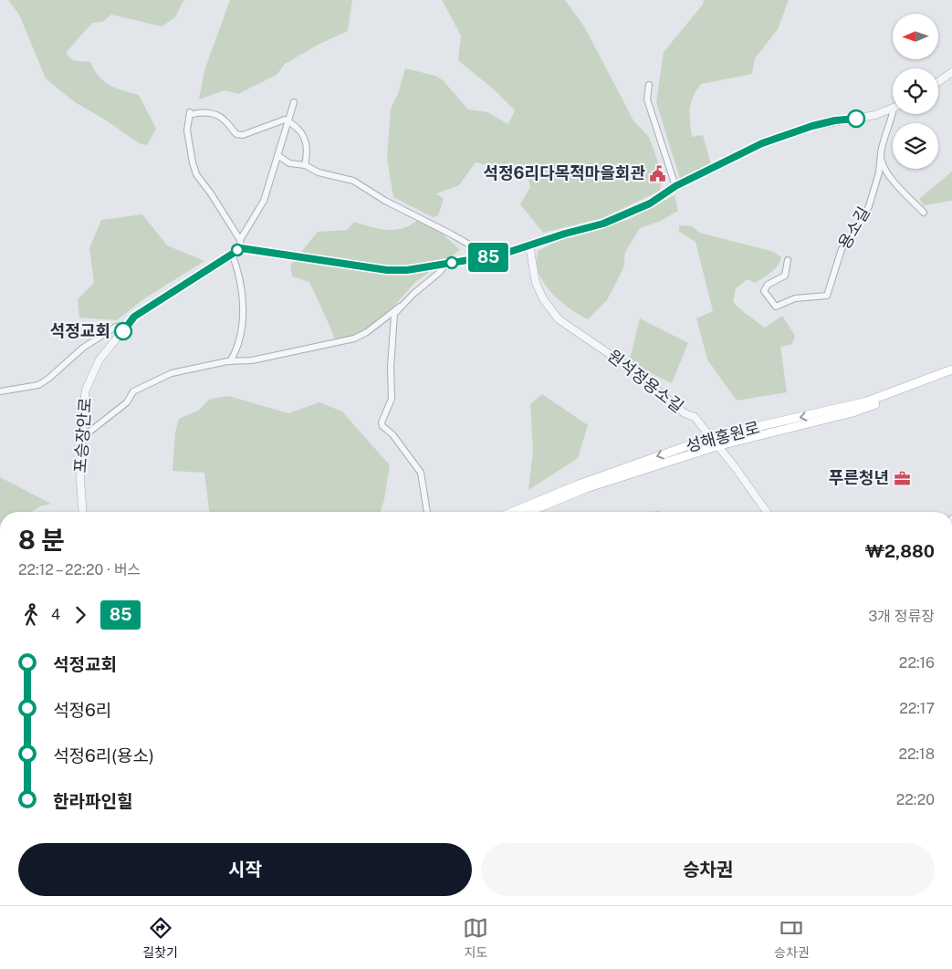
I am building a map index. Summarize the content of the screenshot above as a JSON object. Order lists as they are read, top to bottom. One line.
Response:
{"streets":{"main road":["성해홍원로"],"street":["용소길","원석정용소길","포승장안로"]},"crossings":[["원석정용소길","성해홍원로"]],"places":{"public building":["석정6리다목적마을회관"],"other":["석정교회"],"office":["푸른청년"]},"lines":["bus line 85"],"north":"left","page":{"on_map":"85","heading":["8 분","22:12 – 22:20 · 버스","₩2,880"],"legs":["4","85","3개 정류장"],"list":[{"name":"석정교회","value":"22:16"},{"name":"석정6리","value":"22:17"},{"name":"석정6리(용소)","value":"22:18"},{"name":"한라파인힐","value":"22:20"}],"buttons":["시작","승차권"],"tabs":["길찾기","지도","승차권"]}}
